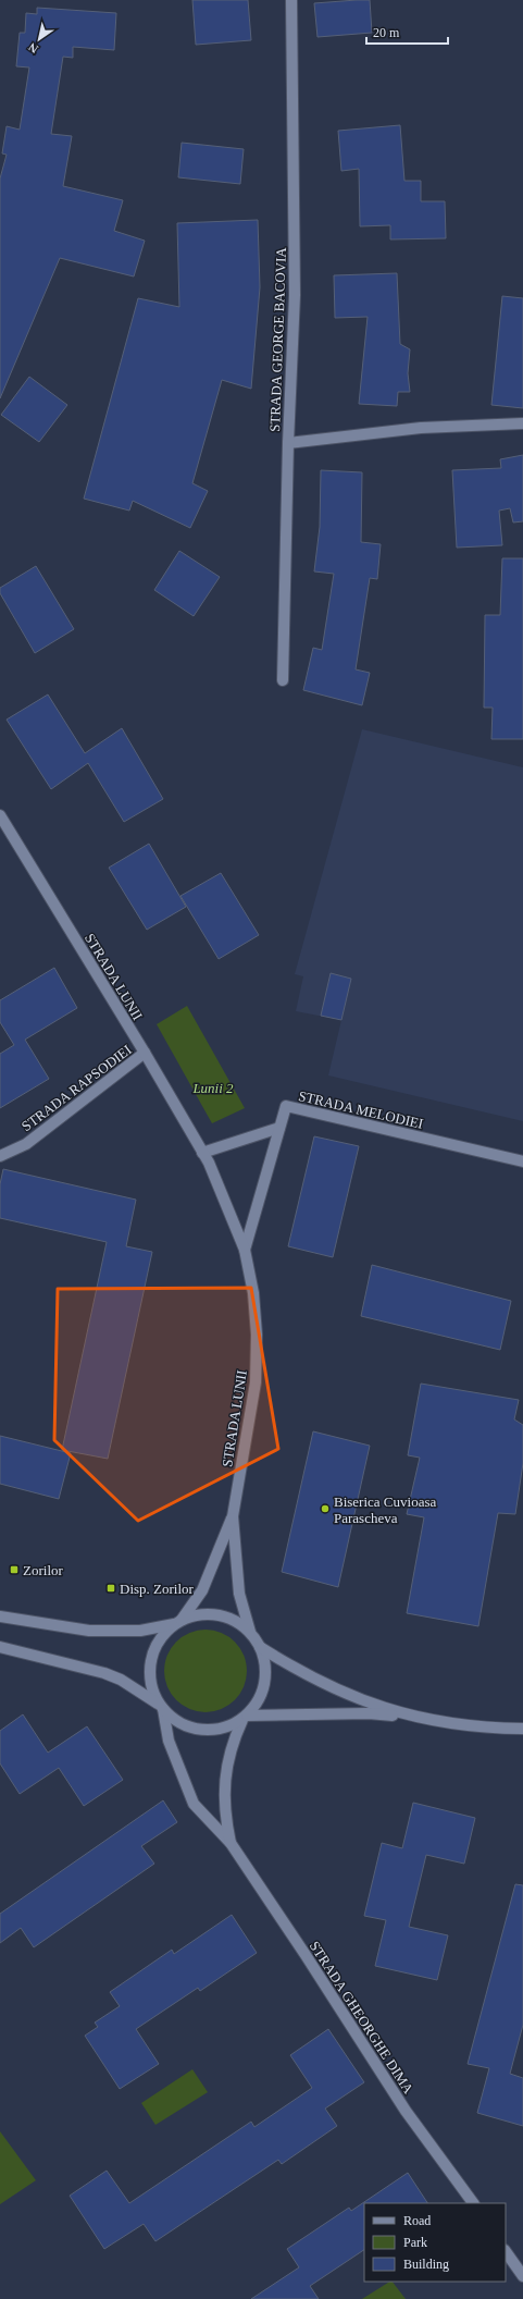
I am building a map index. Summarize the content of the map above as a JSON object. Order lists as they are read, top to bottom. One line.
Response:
{"streets":{"street":["STRADA GEORGE BACOVIA","STRADA LUNII","STRADA RAPSODIEI","STRADA MELODIEI","STRADA GHEORGHE DIMA"]},"crossings":[["STRADA LUNII","STRADA RAPSODIEI"],["STRADA LUNII","STRADA MELODIEI"],["STRADA LUNII","STRADA GHEORGHE DIMA"]],"parks":["Lunii 2"],"places":{"other":["Biserica Cuvioasa Parascheva"],"transit":["Zorilor","Disp. Zorilor"]},"legend":["Road","Park","Building"],"scale_bar":"20 m","north":"bottom left"}
